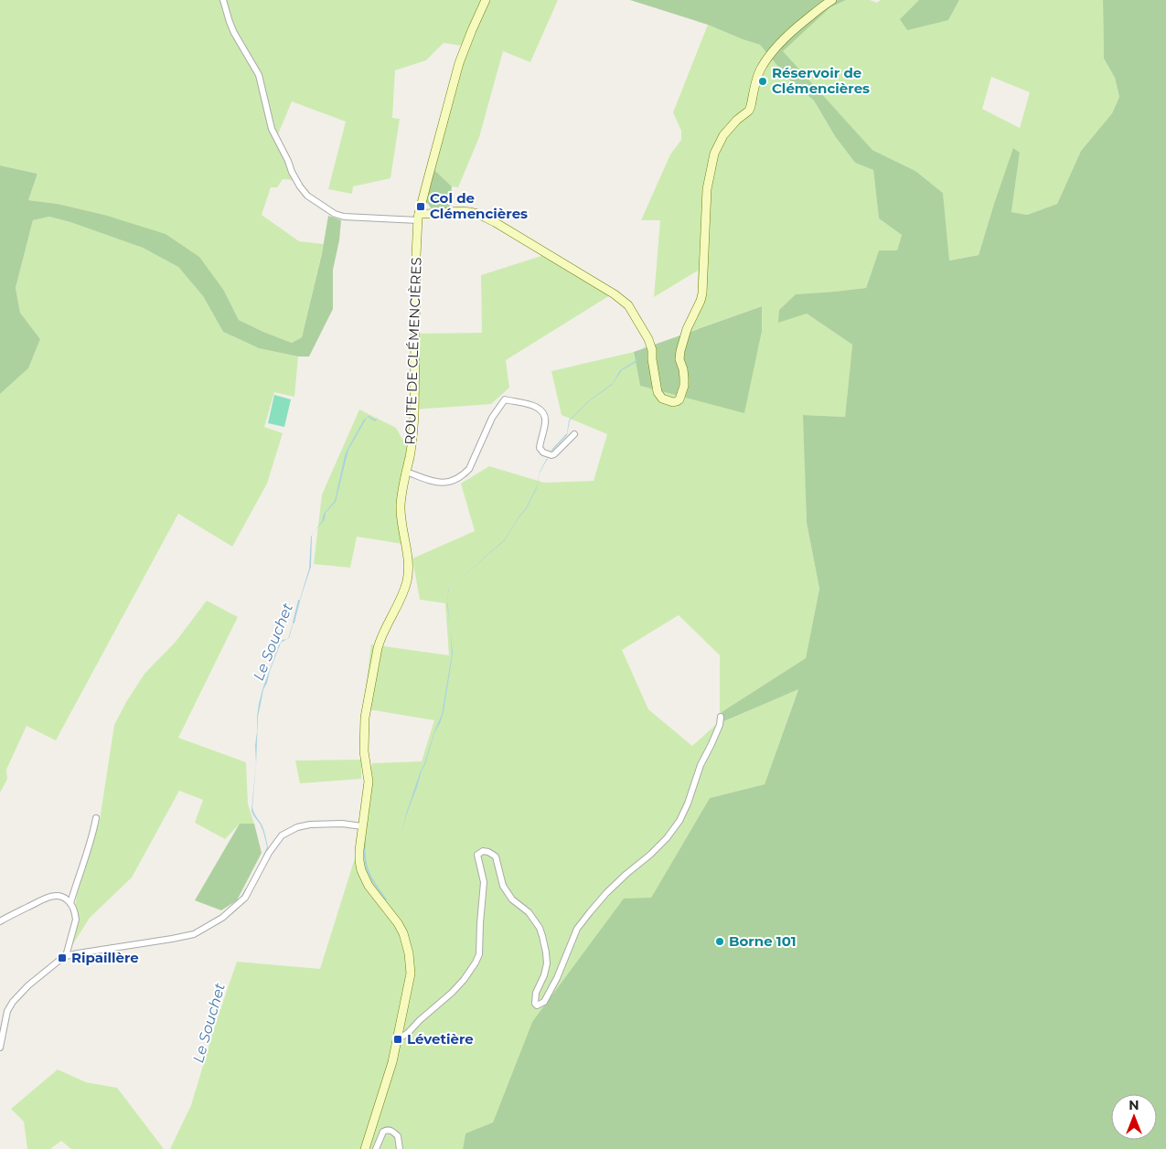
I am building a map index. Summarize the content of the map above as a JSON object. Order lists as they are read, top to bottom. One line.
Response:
{"streets":{"street":["ROUTE DE CLÉMENCIÈRES"]},"water":["Le Souchet"],"places":{"other":["Réservoir de Clémencières","Borne 101"],"transit":["Col de Clémencières","Ripaillère","Lévetière"]},"north":"top"}
